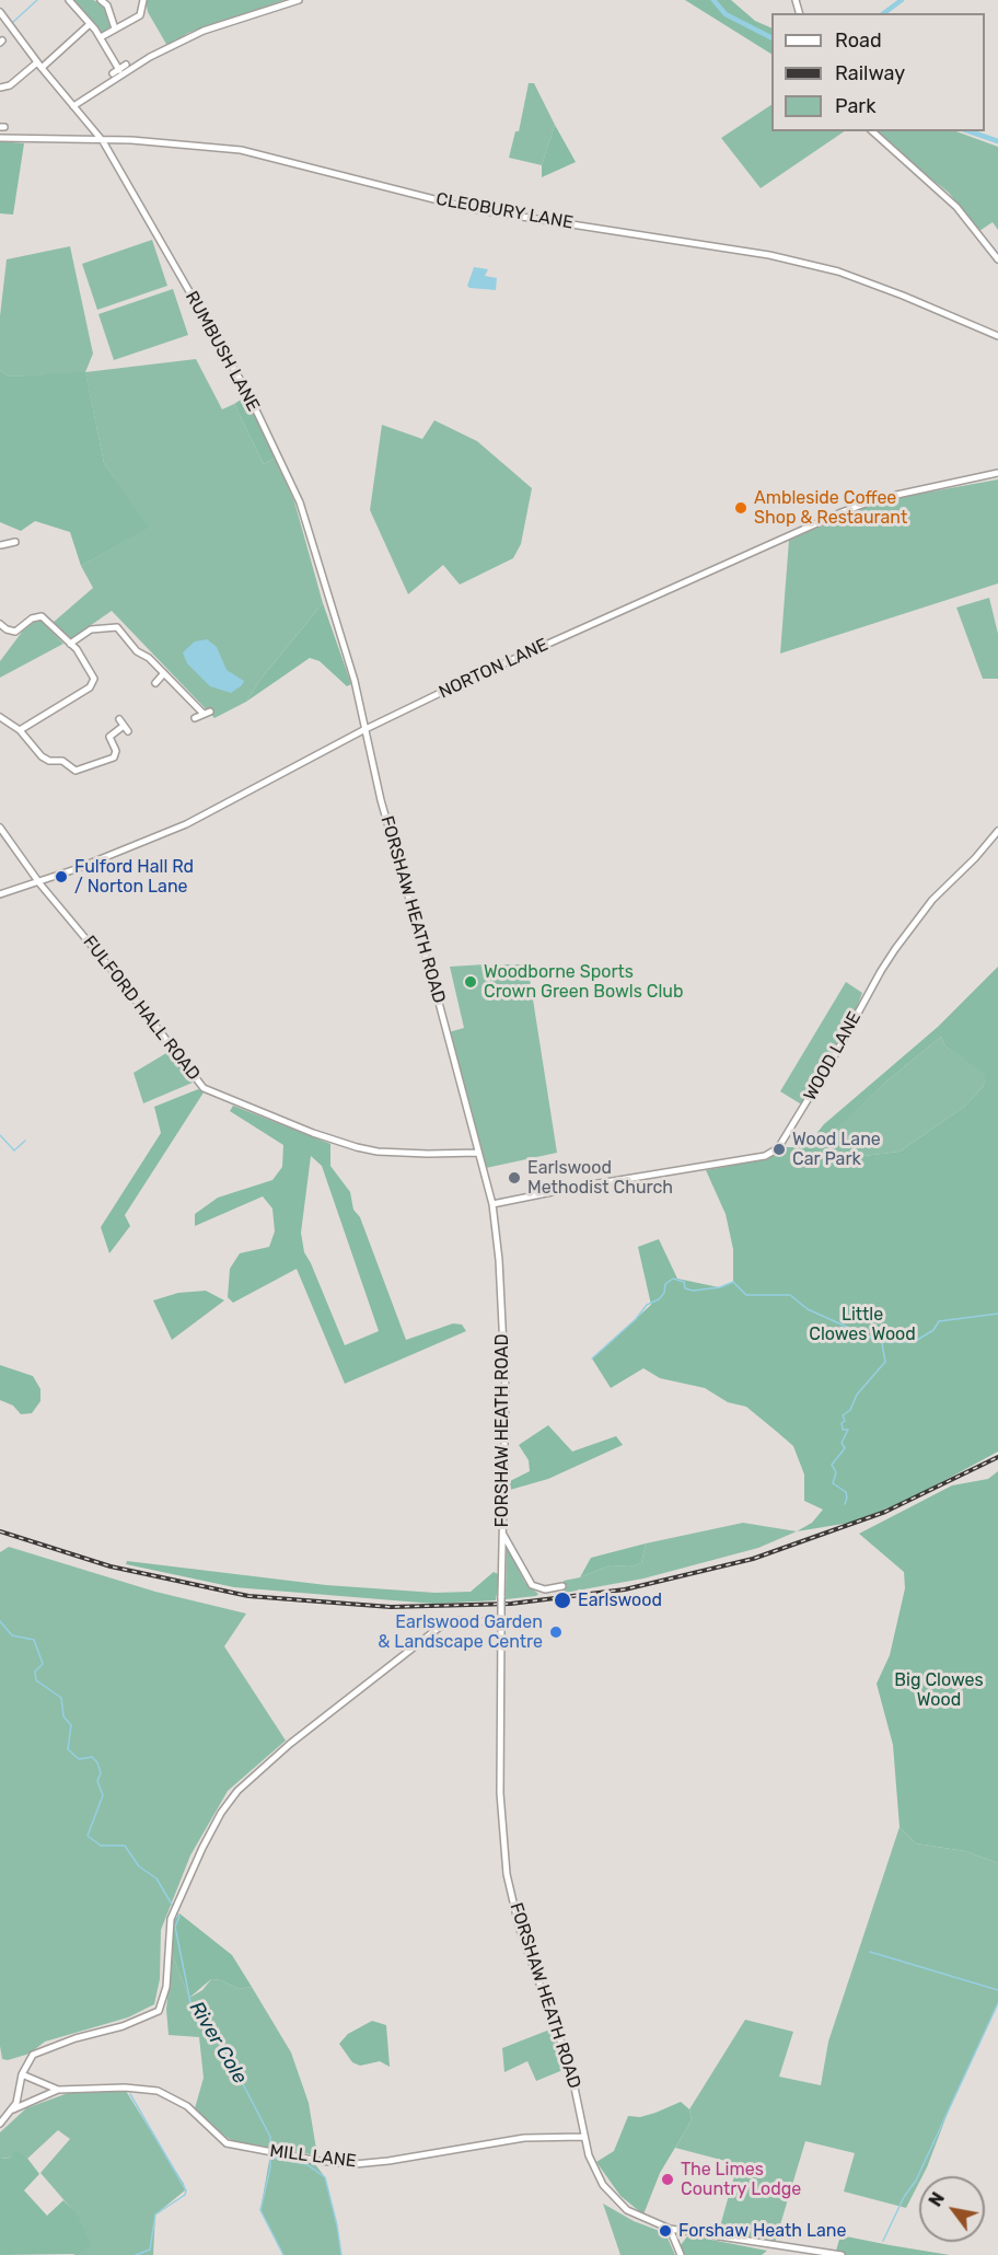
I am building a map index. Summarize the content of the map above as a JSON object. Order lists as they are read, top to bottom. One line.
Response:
{"streets":{"street":["CLEOBURY LANE","RUMBUSH LANE","NORTON LANE","FORSHAW HEATH ROAD","FULFORD HALL ROAD","WOOD LANE","MILL LANE"]},"crossings":[["CLEOBURY LANE","RUMBUSH LANE"],["RUMBUSH LANE","NORTON LANE"],["RUMBUSH LANE","FORSHAW HEATH ROAD"],["NORTON LANE","FORSHAW HEATH ROAD"],["NORTON LANE","FULFORD HALL ROAD"],["FORSHAW HEATH ROAD","FULFORD HALL ROAD"],["FORSHAW HEATH ROAD","WOOD LANE"],["FORSHAW HEATH ROAD","MILL LANE"]],"water":["River Cole"],"parks":["Little Clowes Wood","Big Clowes Wood"],"places":["Ambleside Coffee Shop & Restaurant","Fulford Hall Rd / Norton Lane","Woodborne Sports Crown Green Bowls Club","Wood Lane Car Park","Earlswood Methodist Church","Earlswood","Earlswood Garden & Landscape Centre","The Limes Country Lodge","Forshaw Heath Lane"],"legend":["Road","Railway","Park"],"north":"top left"}
